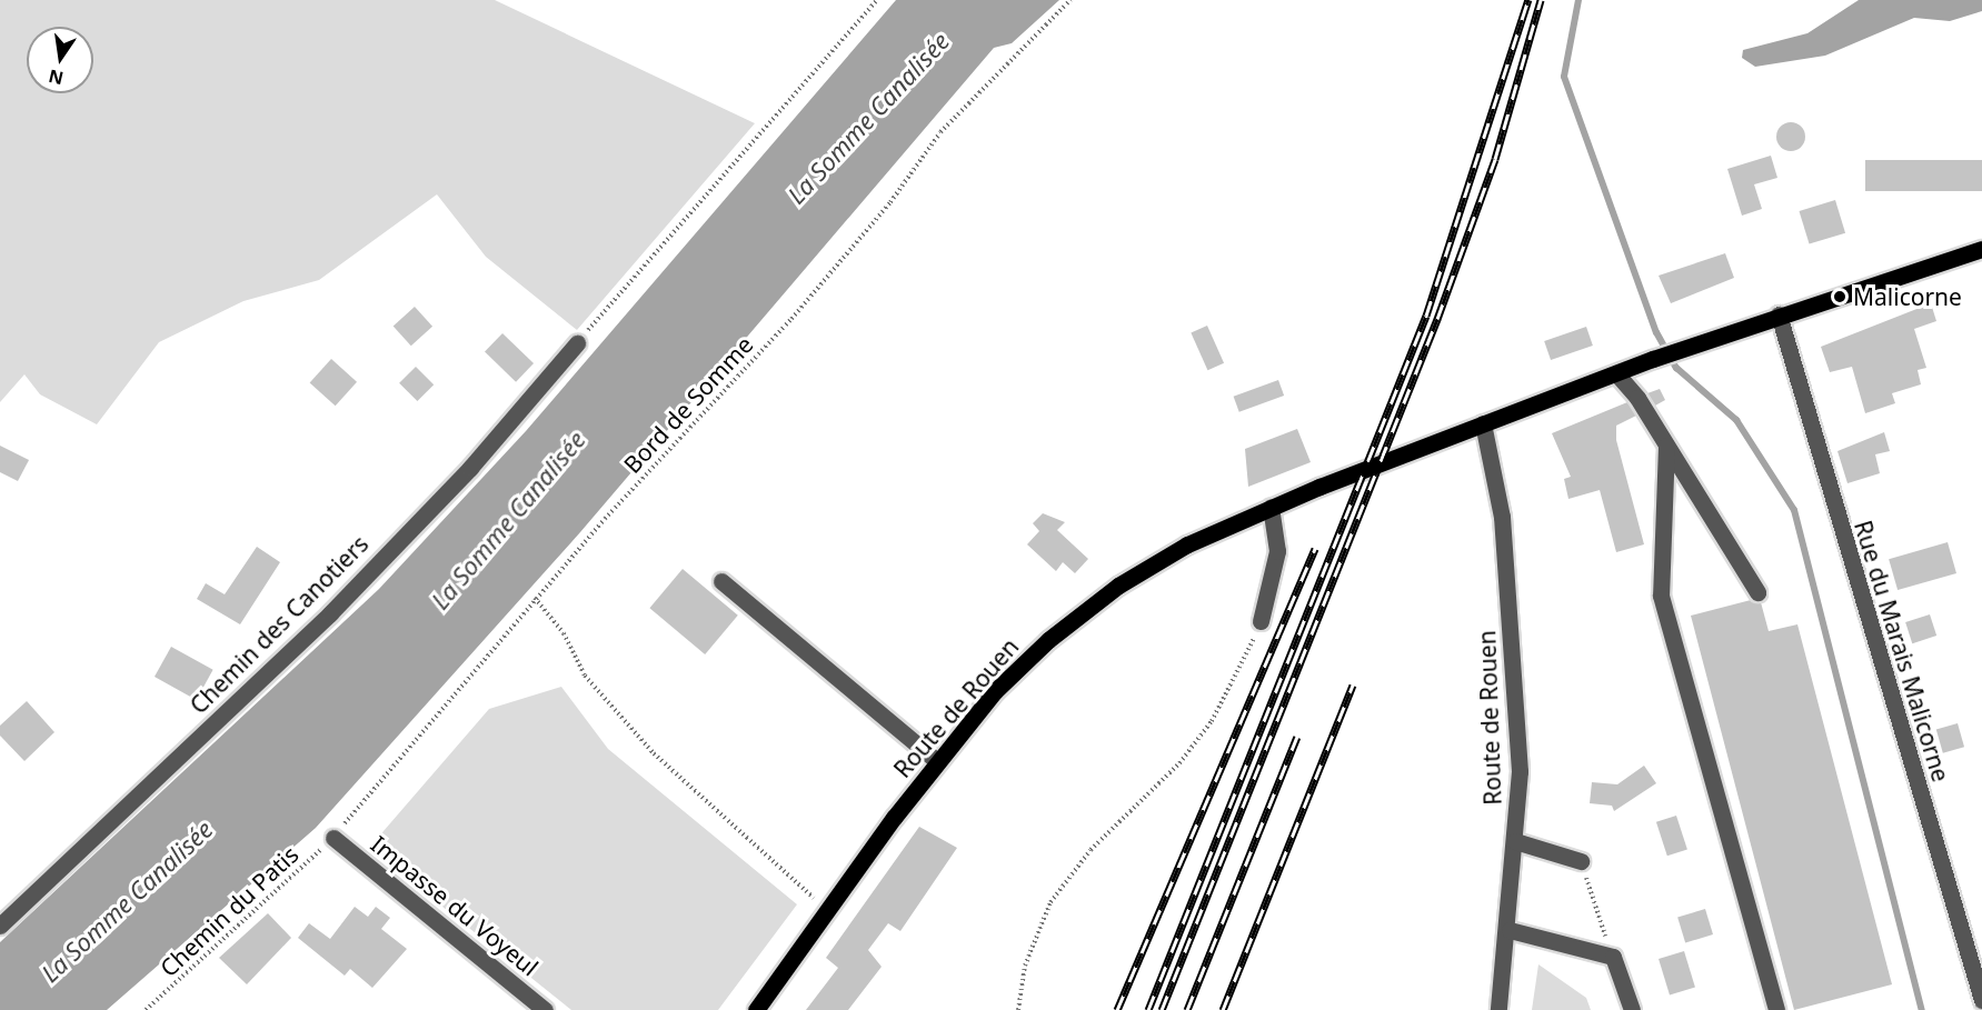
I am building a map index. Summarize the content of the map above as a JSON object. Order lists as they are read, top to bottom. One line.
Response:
{"streets":{"main road":["Route de Rouen"],"street":["Chemin des Canotiers","Rue du Marais Malicorne","Impasse du Voyeul"],"path":["Bord de Somme","Chemin du Patis"]},"crossings":[["Bord de Somme","Impasse du Voyeul"],["Bord de Somme","Chemin du Patis"],["Rue du Marais Malicorne","Route de Rouen"],["Impasse du Voyeul","Chemin du Patis"]],"water":["La Somme Canalisée"],"places":["Malicorne"],"north":"bottom"}
